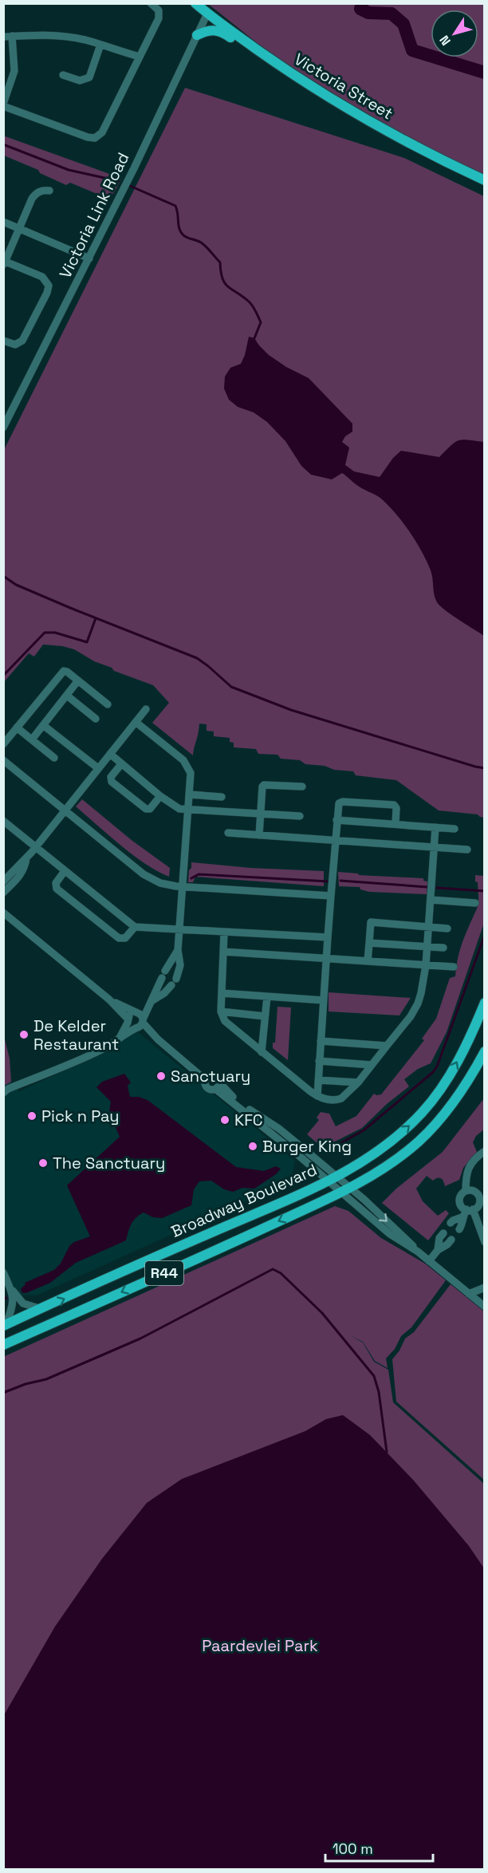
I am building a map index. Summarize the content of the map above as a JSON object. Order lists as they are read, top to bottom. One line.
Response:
{"streets":{"main road":["Victoria Street","Broadway Boulevard","R44"],"street":["Victoria Link Road"]},"crossings":[["Victoria Street","Victoria Link Road"]],"parks":["Paardevlei Park"],"places":["De Kelder Restaurant","Sanctuary","Pick n Pay","KFC","Burger King","The Sanctuary"],"scale_bar":"100 m","north":"bottom left"}
